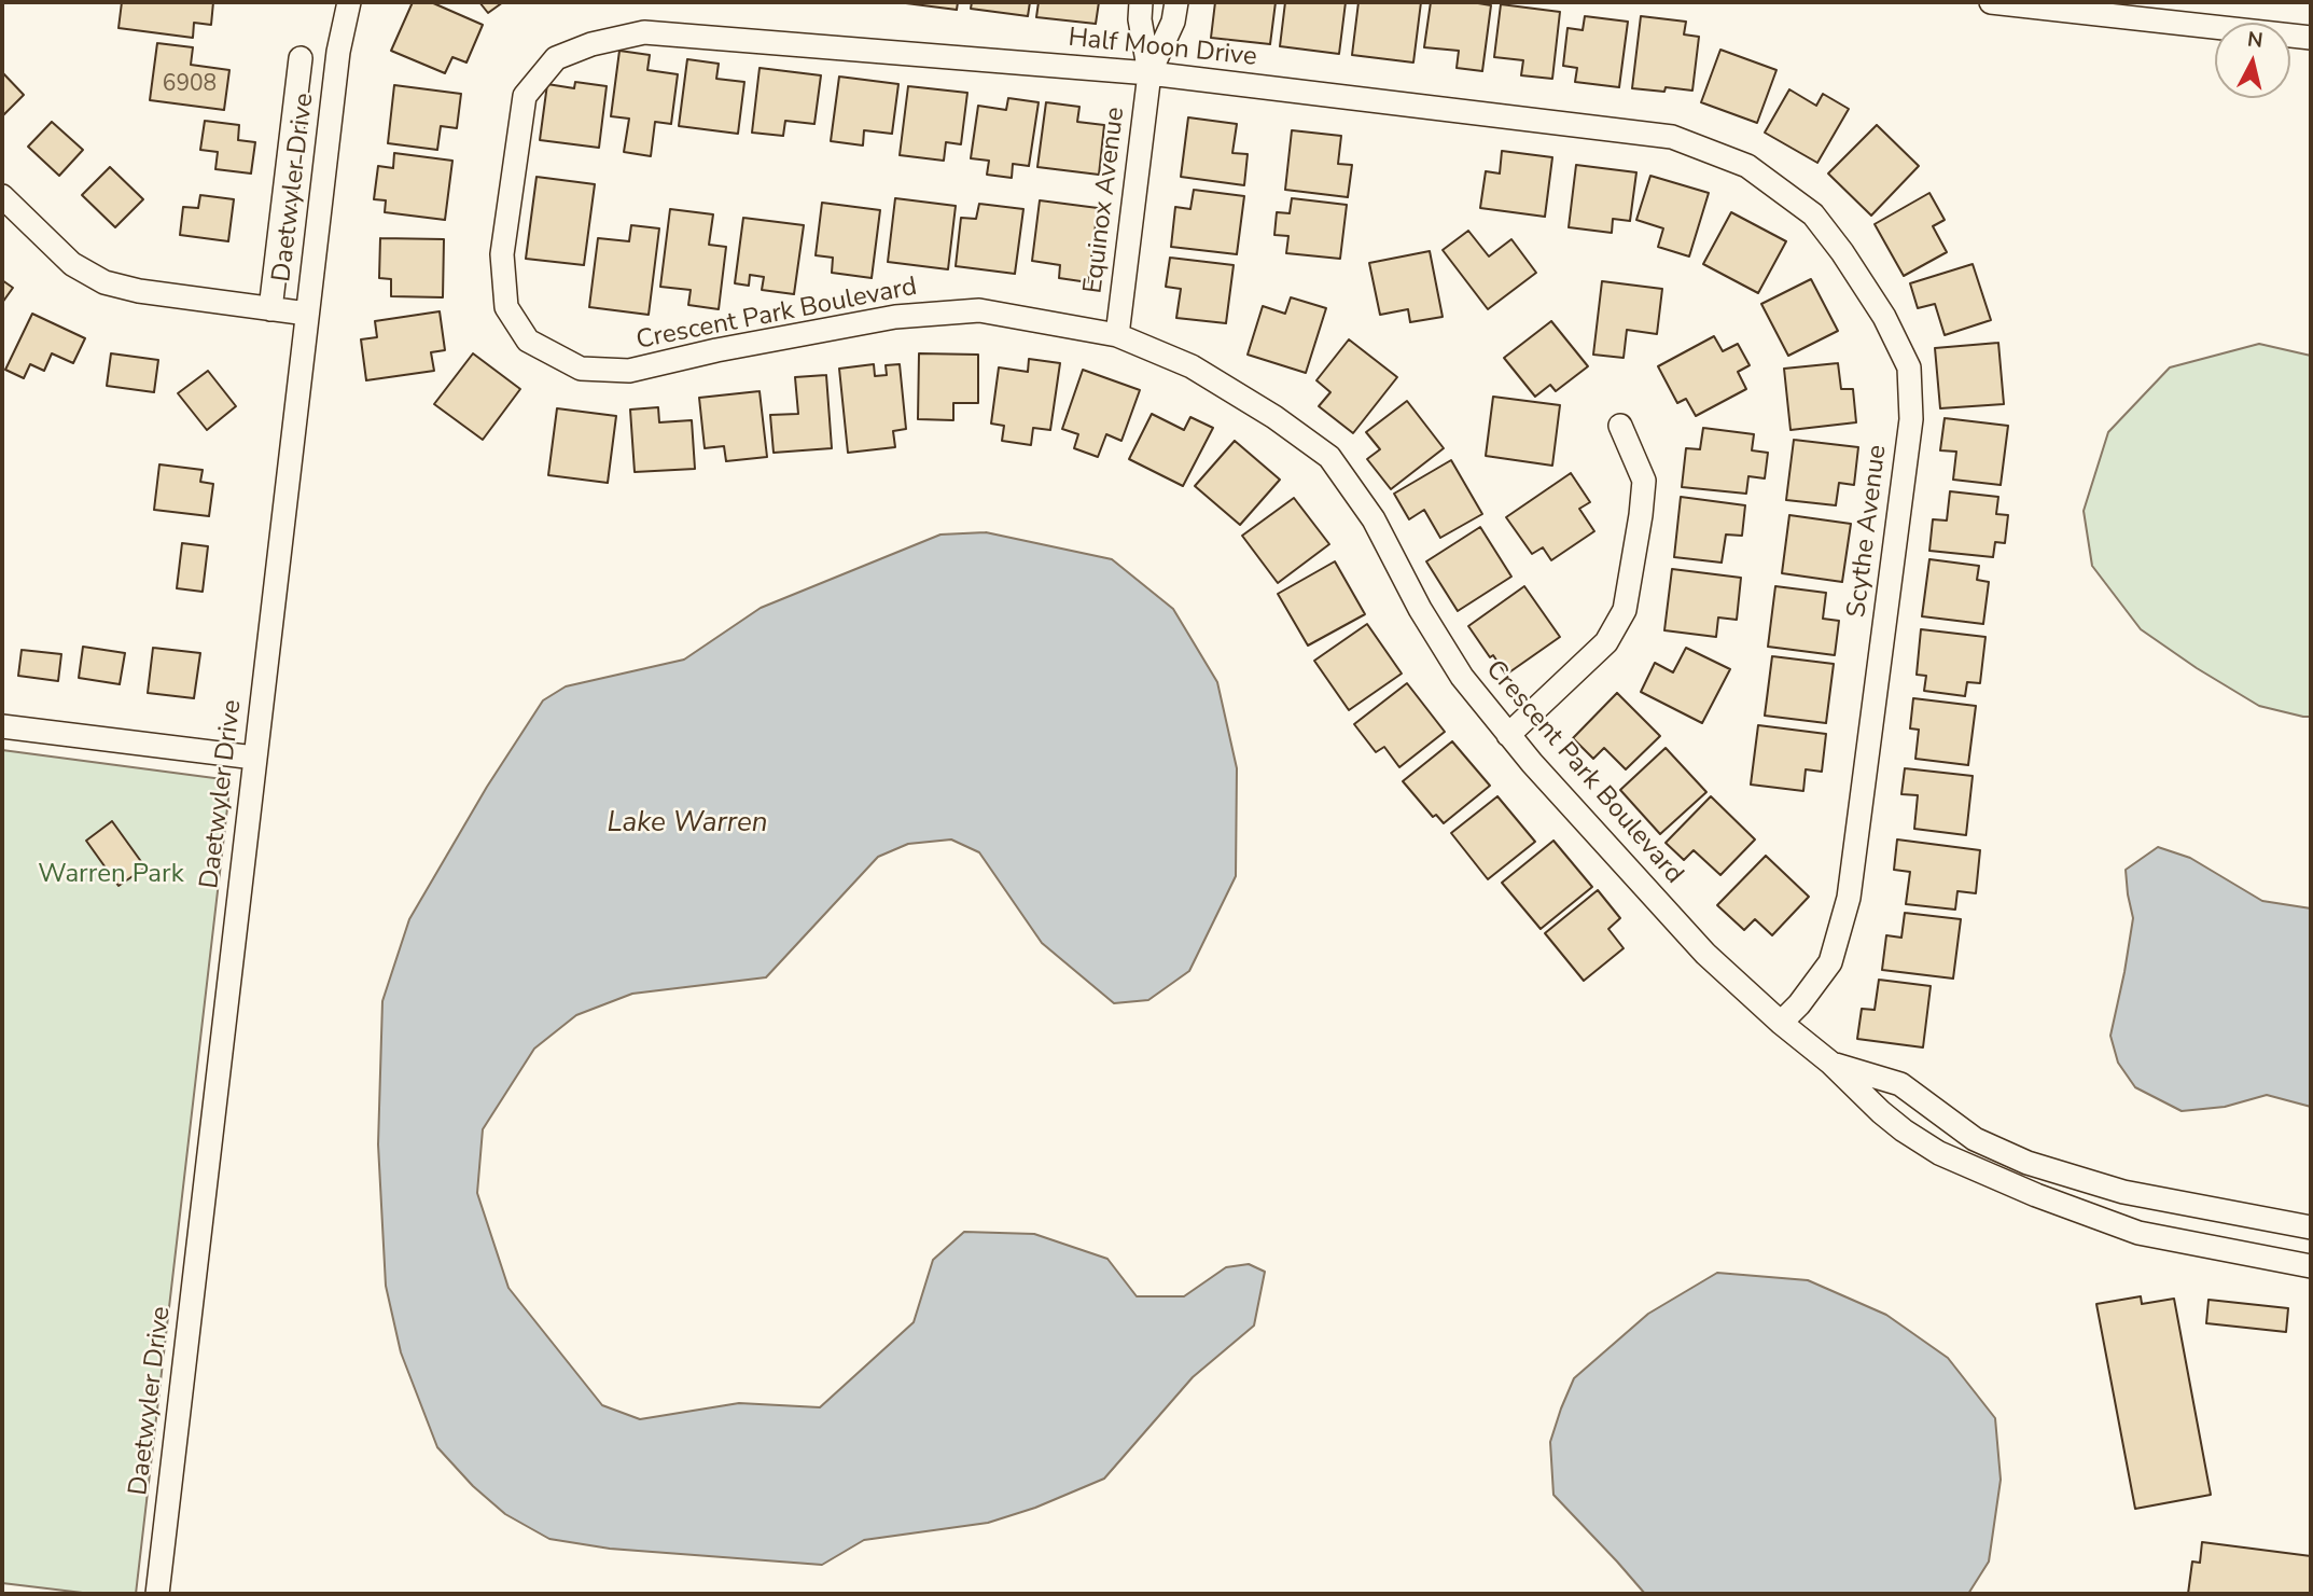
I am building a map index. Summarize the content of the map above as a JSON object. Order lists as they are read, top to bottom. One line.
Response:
{"streets":{"street":["Half Moon Drive","Daetwyler Drive","Equinox Avenue","Crescent Park Boulevard","Scythe Avenue"]},"crossings":[["Half Moon Drive","Equinox Avenue"],["Half Moon Drive","Crescent Park Boulevard"],["Half Moon Drive","Scythe Avenue"],["Equinox Avenue","Crescent Park Boulevard"],["Crescent Park Boulevard","Scythe Avenue"]],"water":["Lake Warren"],"parks":["Warren Park"],"house_numbers":["6908"],"north":"top"}
